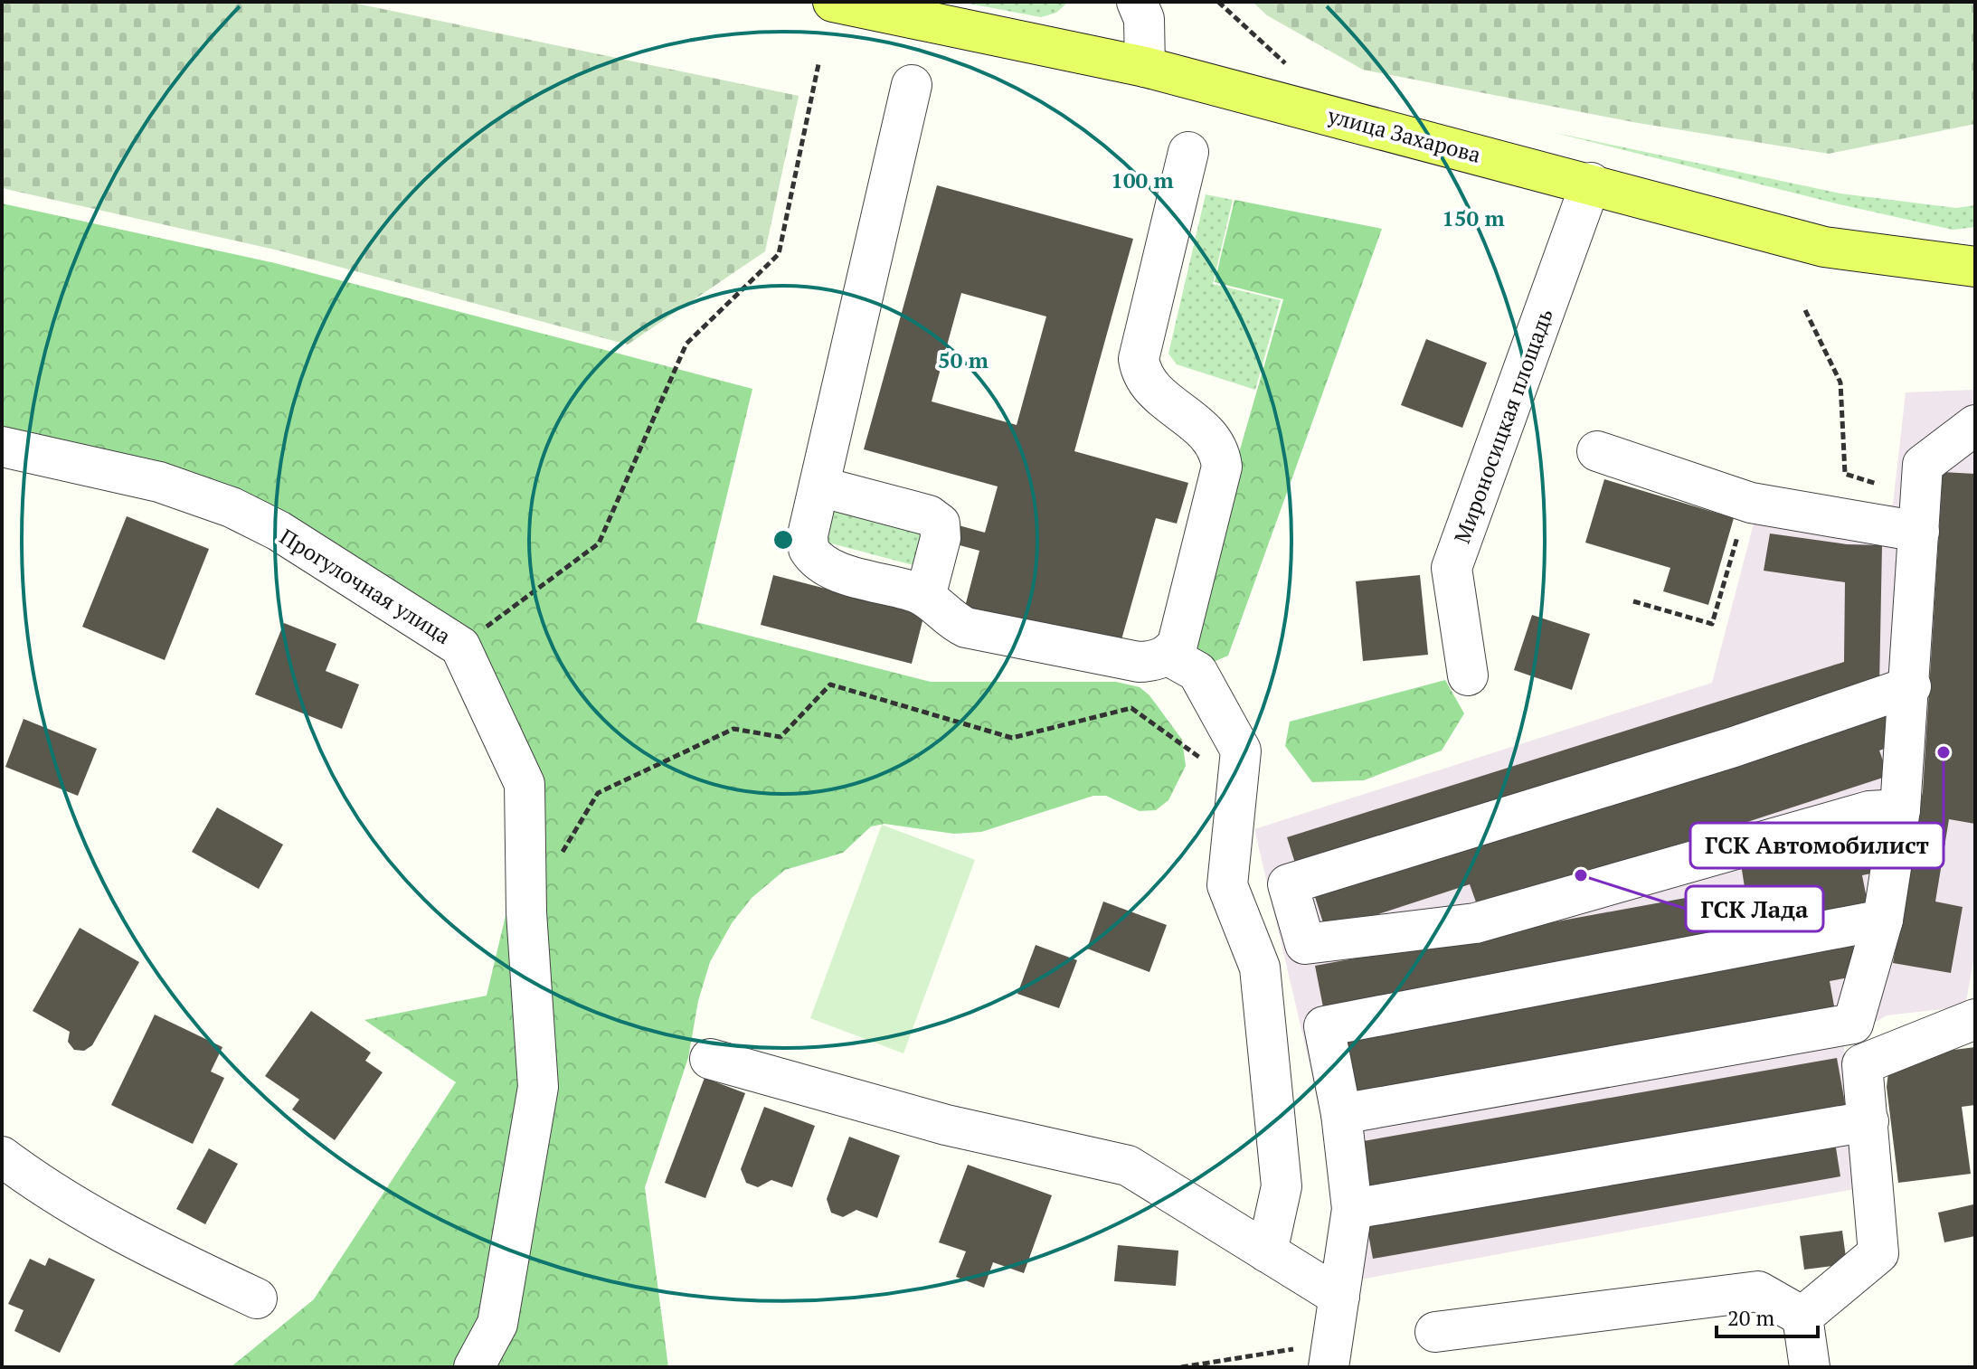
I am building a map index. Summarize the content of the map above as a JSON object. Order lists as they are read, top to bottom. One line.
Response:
{"streets":{"main road":["улица Захарова"],"street":["Мироносицкая площадь","Прогулочная улица"]},"crossings":[["улица Захарова","Мироносицкая площадь"]],"places":["ГСК Автомобилист","ГСК Лада"],"scale_bar":"20 m","rings":["100 m","150 m","50 m"]}
